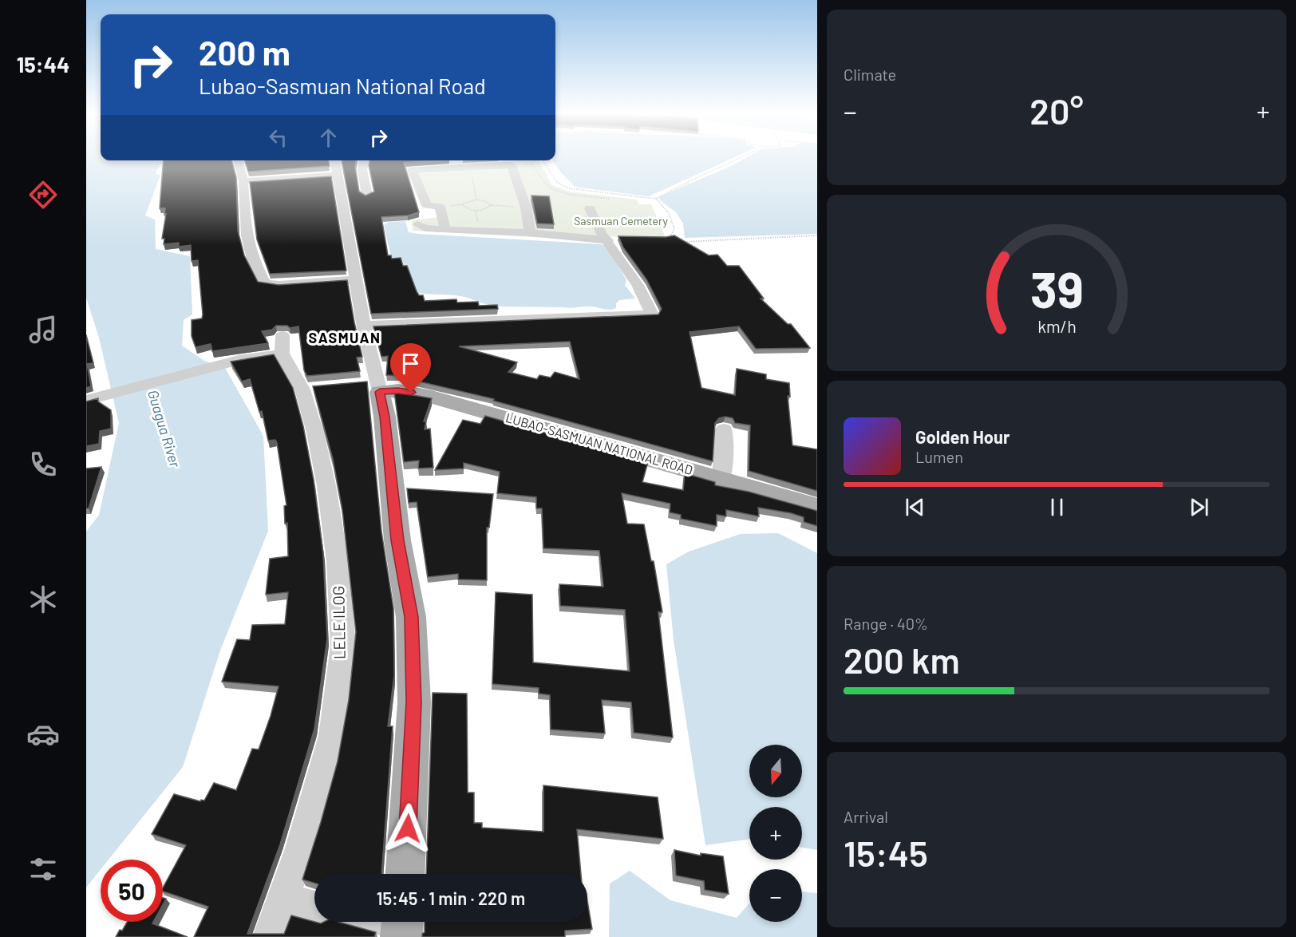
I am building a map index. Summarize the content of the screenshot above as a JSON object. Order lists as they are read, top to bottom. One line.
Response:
{"streets":{"main road":["LUBAO-SASMUAN NATIONAL ROAD"],"street":["LELE ILOG"]},"districts":["SASMUAN"],"water":["Guagua River"],"parks":["Sasmuan Cemetery"],"north":"bottom","page":{"tabs":"15:44","tile":["Climate",["Range · 40%","200 km"],["Arrival","15:45"]],"turn":["200 m","Lubao-Sasmuan National Road"],"heat":["−","20°","+"],"song":["Golden Hour","Lumen"],"map_buttons":["+","−"],"limit":"50","trip":"15:45 · 1 min · 220 m","gauge":["39","km/h"]}}
